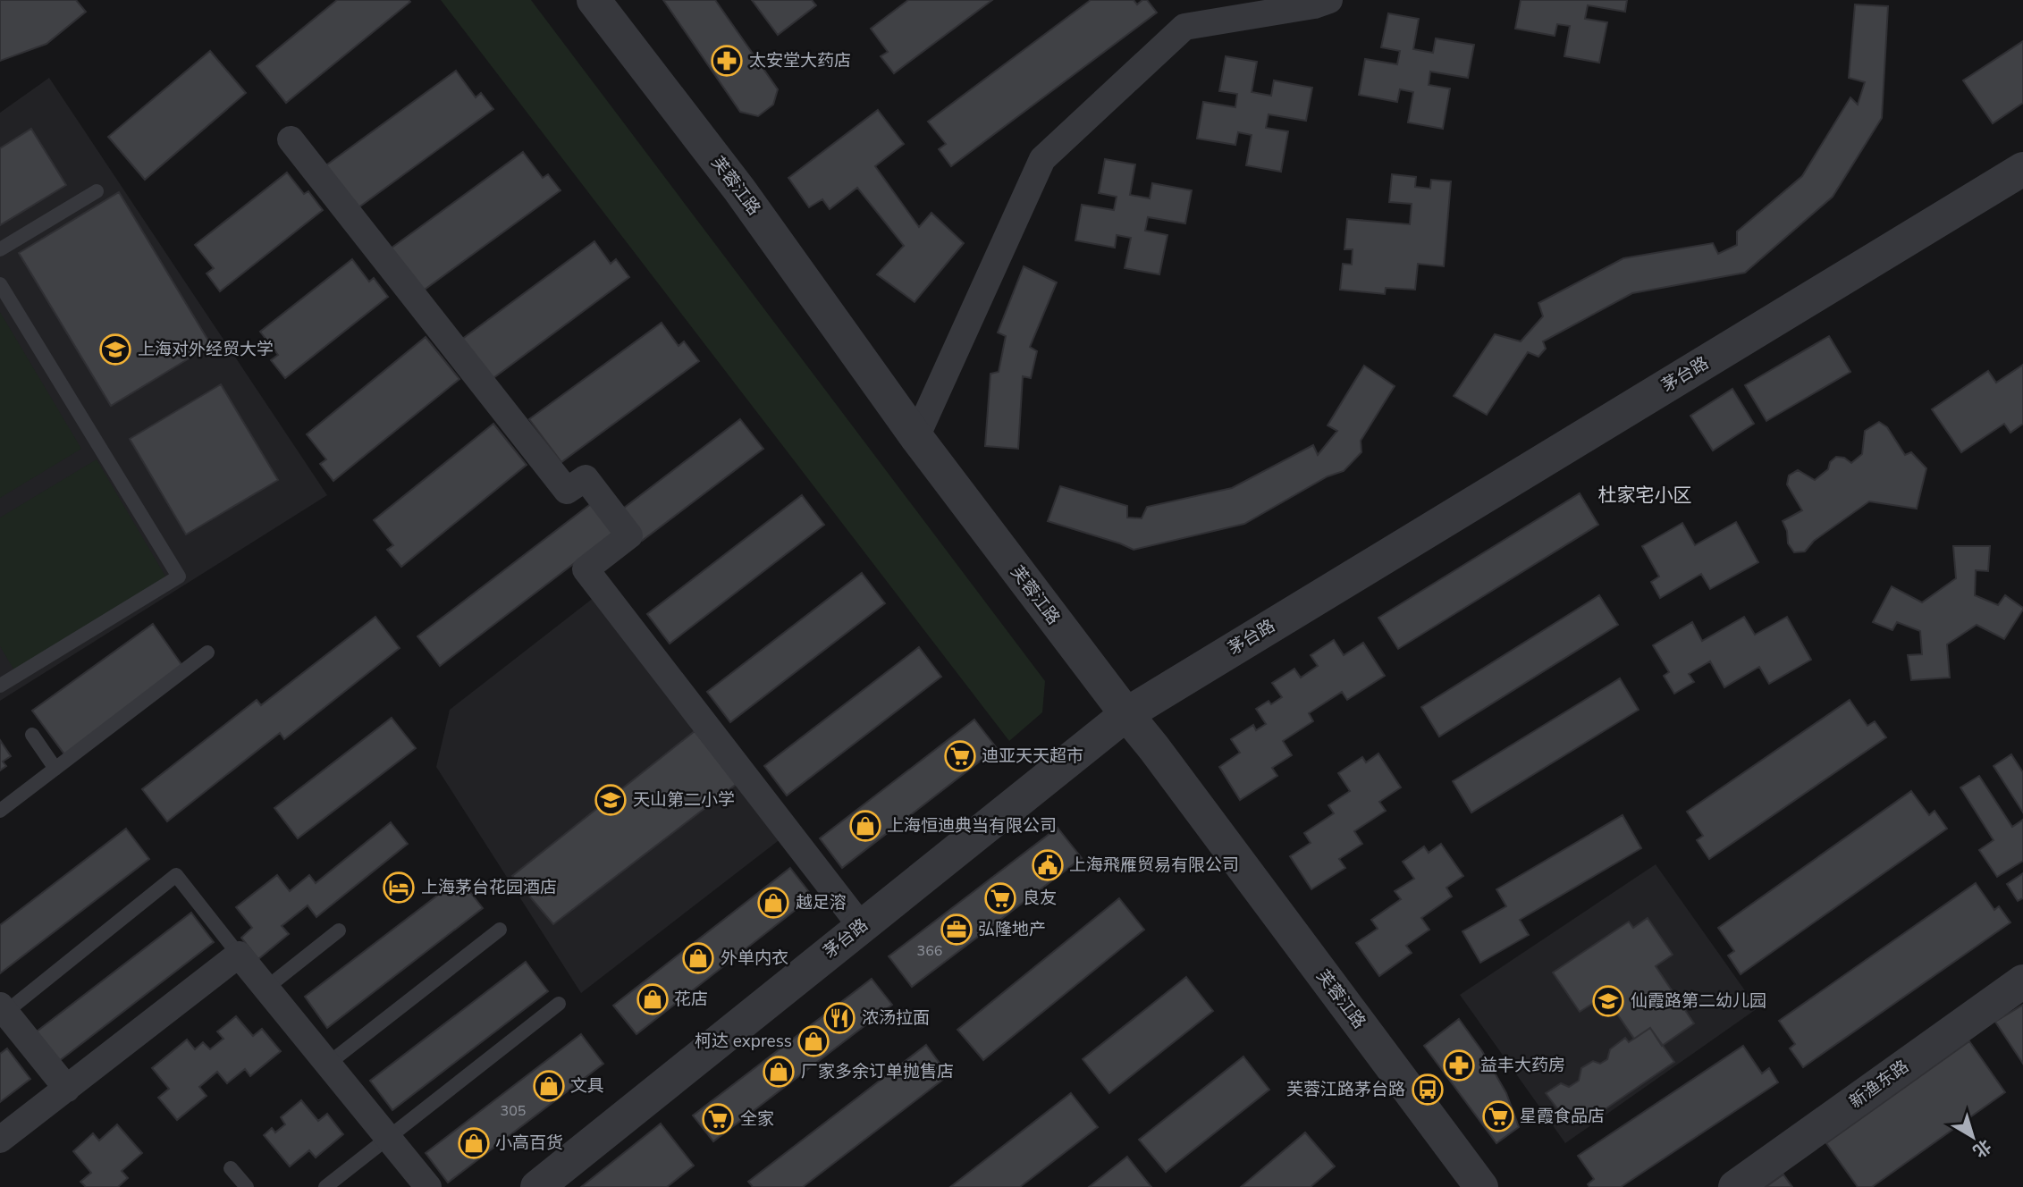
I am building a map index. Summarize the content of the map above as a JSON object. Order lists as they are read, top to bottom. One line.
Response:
{"streets":{"street":["芙蓉江路","茅台路","新渔东路"]},"crossings":[["芙蓉江路","茅台路"]],"districts":["杜家宅小区"],"places":{"pharmacy":["太安堂大药店","益丰大药房"],"school or university":["上海对外经贸大学","天山第二小学","仙霞路第二幼儿园"],"supermarket":["迪亚天天超市","良友","星霞食品店","全家"],"shop":["上海恒迪典当有限公司","越足溶","外单内衣","花店","柯达 express","厂家多余订单抛售店","文具","小高百货"],"public building":["上海飛雁贸易有限公司"],"hotel":["上海茅台花园酒店"],"office":["弘隆地产"],"restaurant":["浓汤拉面"],"bus stop":["芙蓉江路茅台路"]},"house_numbers":["366","305"],"north":"bottom right"}
